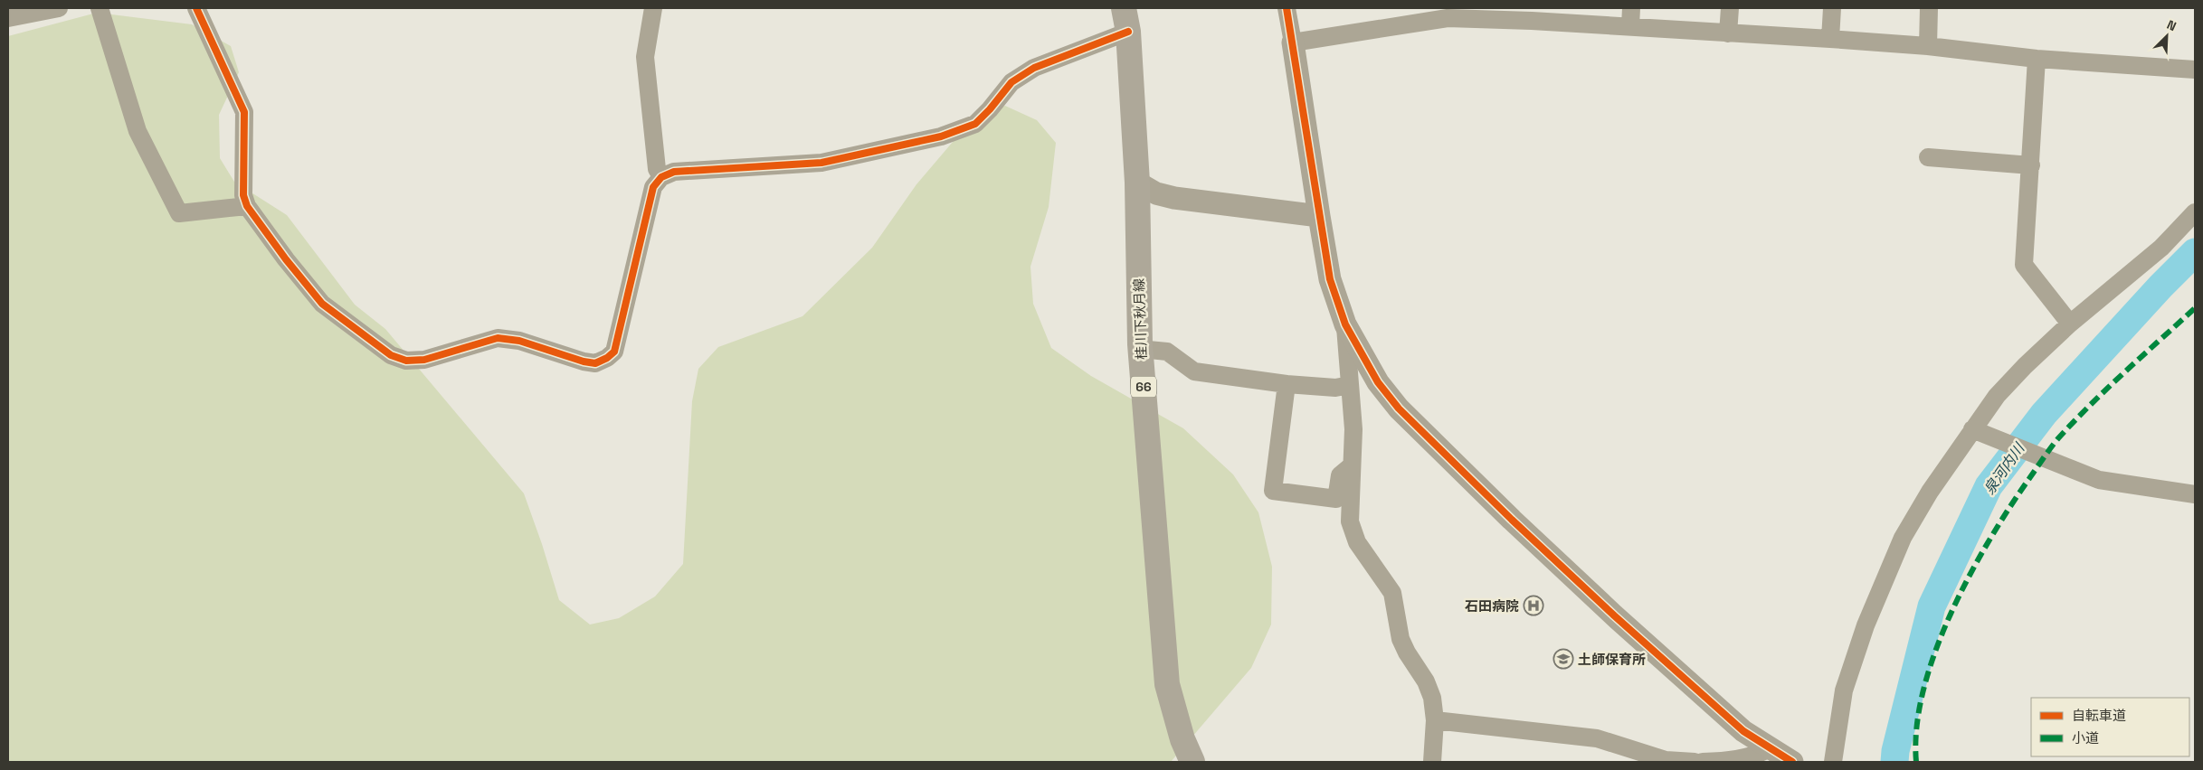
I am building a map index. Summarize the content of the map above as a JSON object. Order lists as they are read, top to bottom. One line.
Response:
{"streets":{"main road":["桂川下秋月線","66"]},"water":["泉河内川"],"places":{"hospital":["石田病院"],"school or university":["土師保育所"]},"legend":["自転車道","小道"],"north":"top right"}
